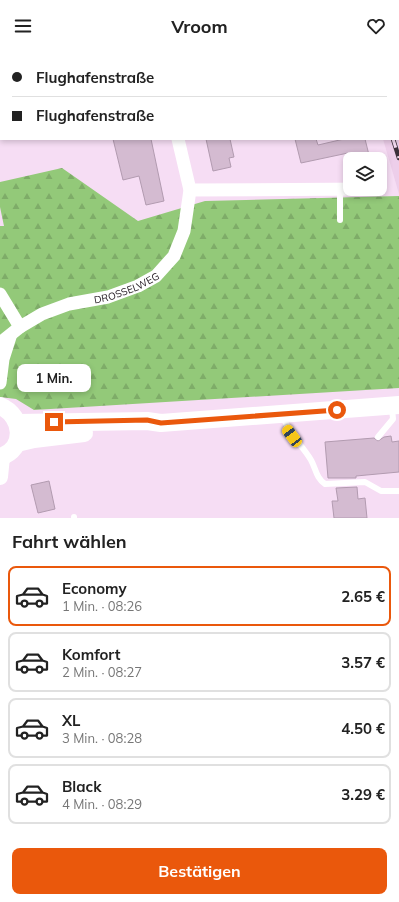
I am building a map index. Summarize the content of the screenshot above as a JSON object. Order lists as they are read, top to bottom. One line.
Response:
{"streets":{"street":["DROSSELWEG"]},"page":{"header":"Vroom","banner":["Flughafenstraße","Flughafenstraße"],"bubble":"1 Min.","heading":"Fahrt wählen","list":[{"name":"Economy","note":"1 Min. · 08:26","value":"2.65 €"},{"name":"Komfort","note":"2 Min. · 08:27","value":"3.57 €"},{"name":"XL","note":"3 Min. · 08:28","value":"4.50 €"},{"name":"Black","note":"4 Min. · 08:29","value":"3.29 €"}],"buttons":"Bestätigen"}}
